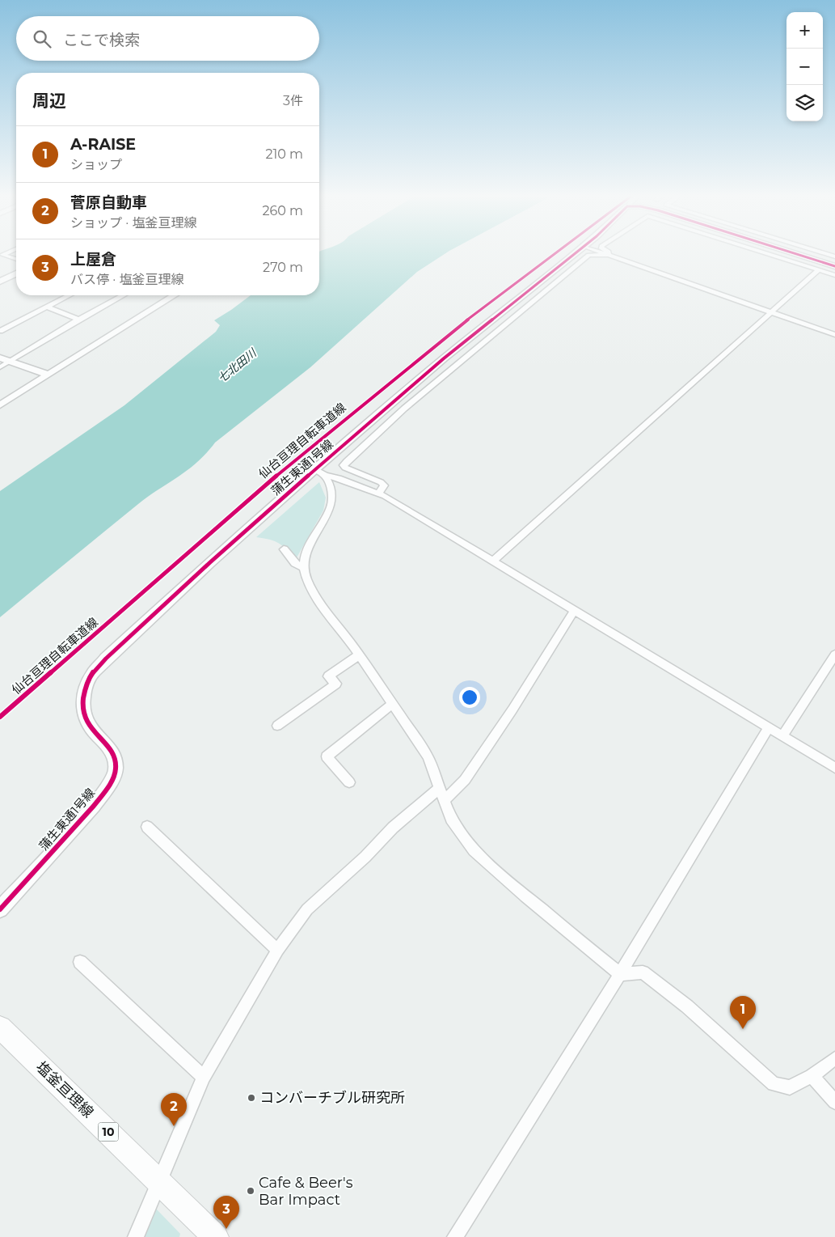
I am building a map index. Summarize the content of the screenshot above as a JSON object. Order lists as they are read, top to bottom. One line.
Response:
{"streets":{"main road":["塩釜亘理線","10"],"street":["蒲生東通1号線"],"cycle path":["仙台亘理自転車道線"]},"water":["七北田川"],"places":["コンバーチブル研究所","Cafe & Beer's Bar Impact"],"page":{"map_buttons":["+","−"],"search":"ここで検索","heading":["周辺","3件"],"list":[{"mark":"1","name":"A-RAISE","note":"ショップ","value":"210 m"},{"mark":"2","name":"菅原自動車","note":"ショップ · 塩釜亘理線","value":"260 m"},{"mark":"3","name":"上屋倉","note":"バス停 · 塩釜亘理線","value":"270 m"}],"pins":["1","2","3"]}}
